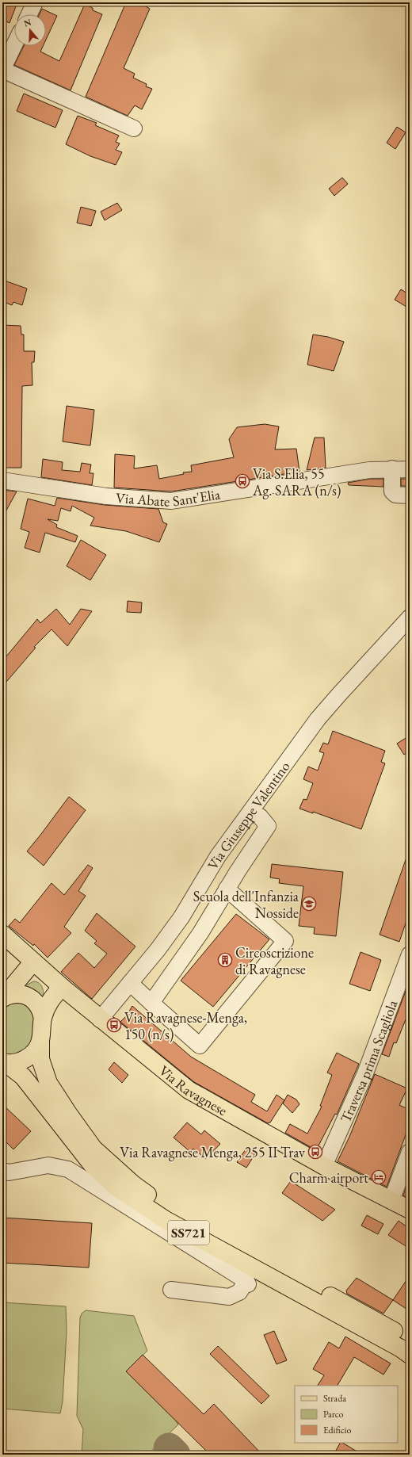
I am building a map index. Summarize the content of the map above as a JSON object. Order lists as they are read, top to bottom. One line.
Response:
{"streets":{"main road":["Via Ravagnese","SS721"],"street":["Via Abate Sant'Elia","Via Giuseppe Valentino","Traversa prima Scagliola"]},"crossings":[["Via Giuseppe Valentino","Via Ravagnese"],["Traversa prima Scagliola","Via Ravagnese"]],"places":{"bus stop":["Via S.Elia, 55 Ag. SARA (n/s)","Via Ravagnese-Menga, 150 (n/s)","Via Ravagnese Menga, 255 II Trav"],"school or university":["Scuola dell'Infanzia Nosside"],"building":["Circoscrizione di Ravagnese"],"hotel":["Charm airport"]},"legend":["Strada","Parco","Edificio"],"north":"top"}
